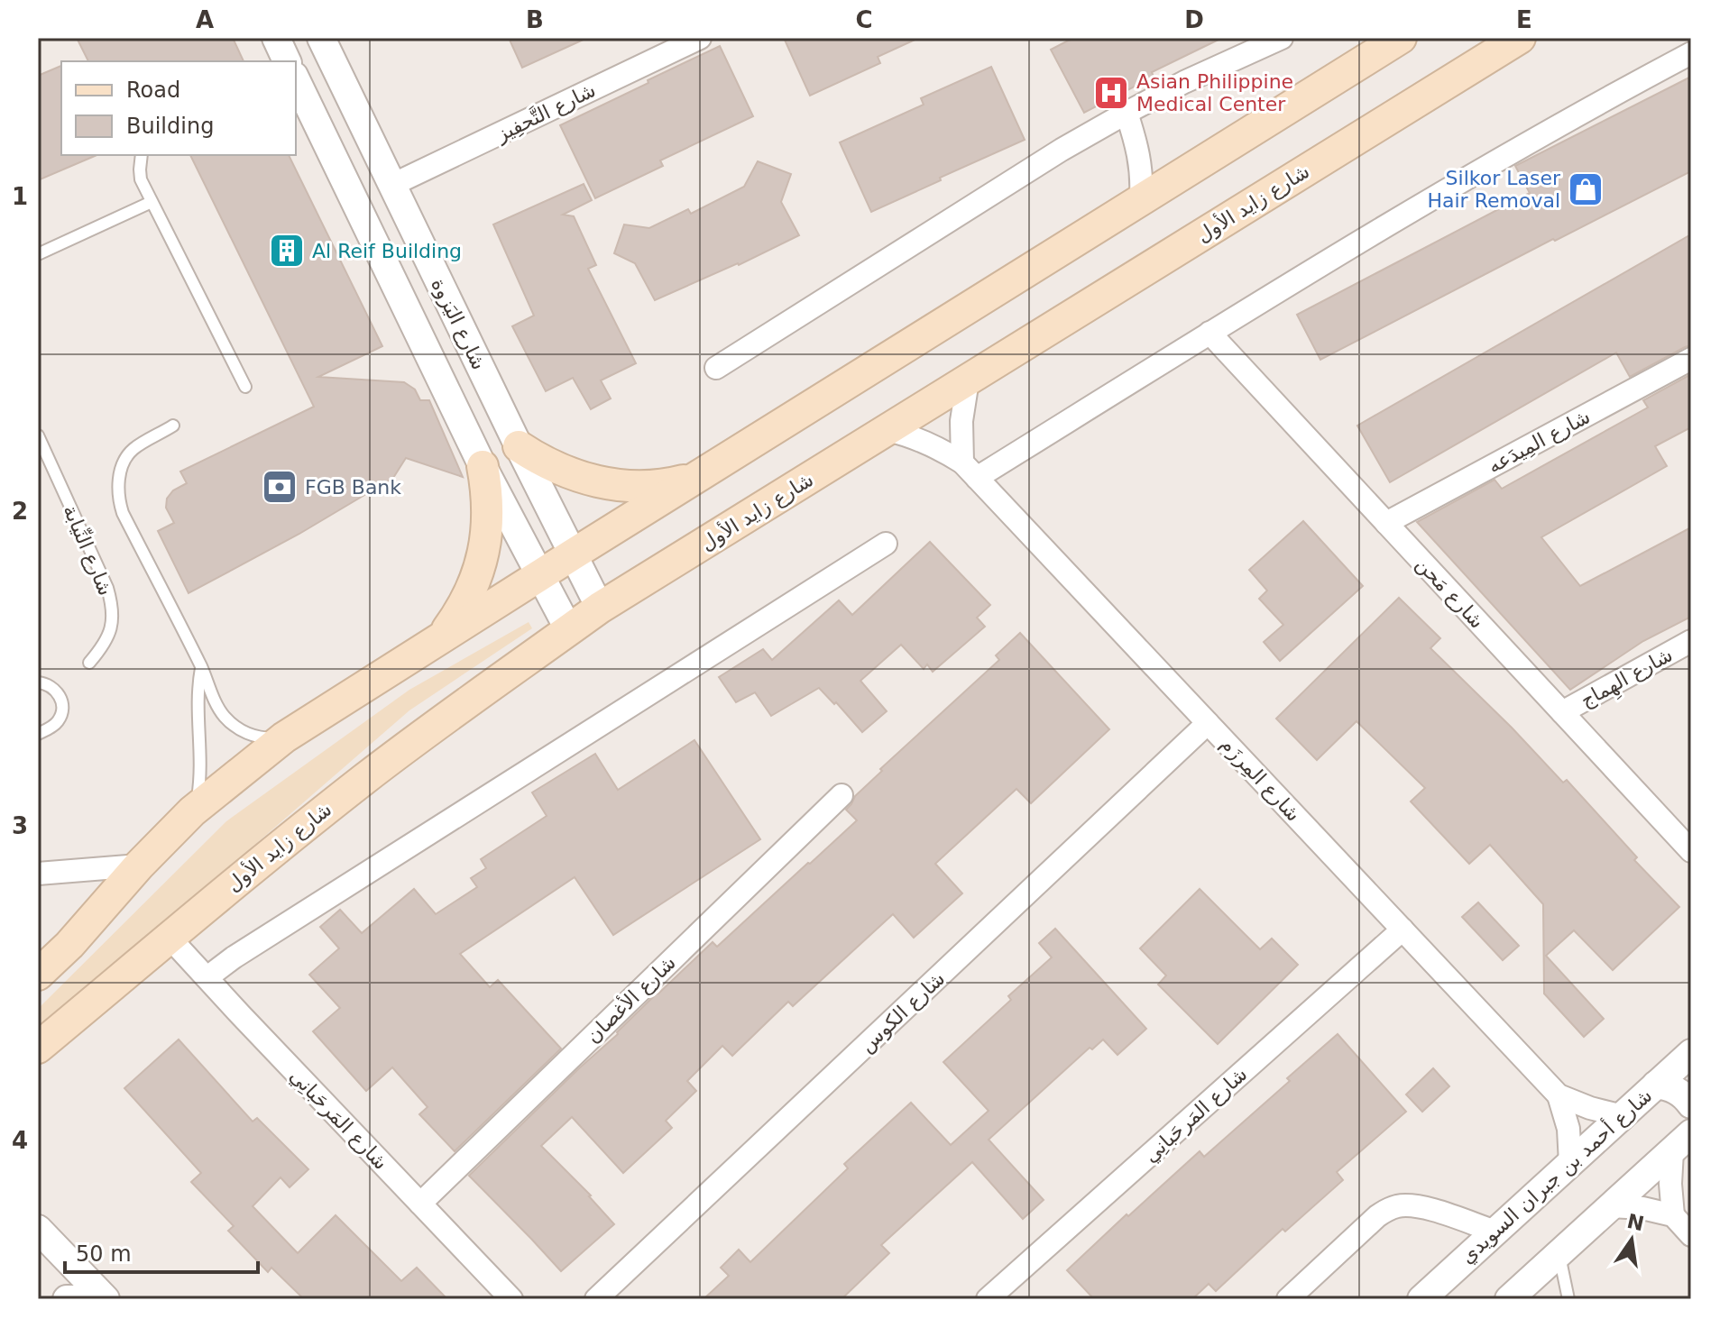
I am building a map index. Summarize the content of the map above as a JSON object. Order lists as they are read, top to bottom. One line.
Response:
{"streets":{"main road":["شارع زايد الأول"],"street":["شارع التَّحفِيز","شارع اليَزوة","شارع المِيدَعه","شارع مَحن","شارع الهِماج","شارع المِرزَم","شارع الأغصان","شارع الكوس","شارع المَرحَبانِي","شارع أحمد بن جبران السويدي"],"lane":["شارع النِّيابة"]},"crossings":[["شارع التَّحفِيز","شارع اليَزوة"],["شارع زايد الأول","شارع اليَزوة"],["شارع زايد الأول","شارع المِرزَم"],["شارع زايد الأول","شارع المَرحَبانِي"],["شارع المِيدَعه","شارع مَحن"],["شارع مَحن","شارع الهِماج"],["شارع المِرزَم","شارع الكوس"],["شارع المِرزَم","شارع المَرحَبانِي"],["شارع المِرزَم","شارع أحمد بن جبران السويدي"],["شارع الأغصان","شارع المَرحَبانِي"]],"places":{"hospital":["Asian Philippine Medical Center"],"shop":["Silkor Laser Hair Removal"],"building":["Al Reif Building"],"bank":["FGB Bank"]},"legend":["Road","Building"],"scale_bar":"50 m","north":"top","grid":{"columns":["A","B","C","D","E"],"rows":["1","2","3","4"]}}
